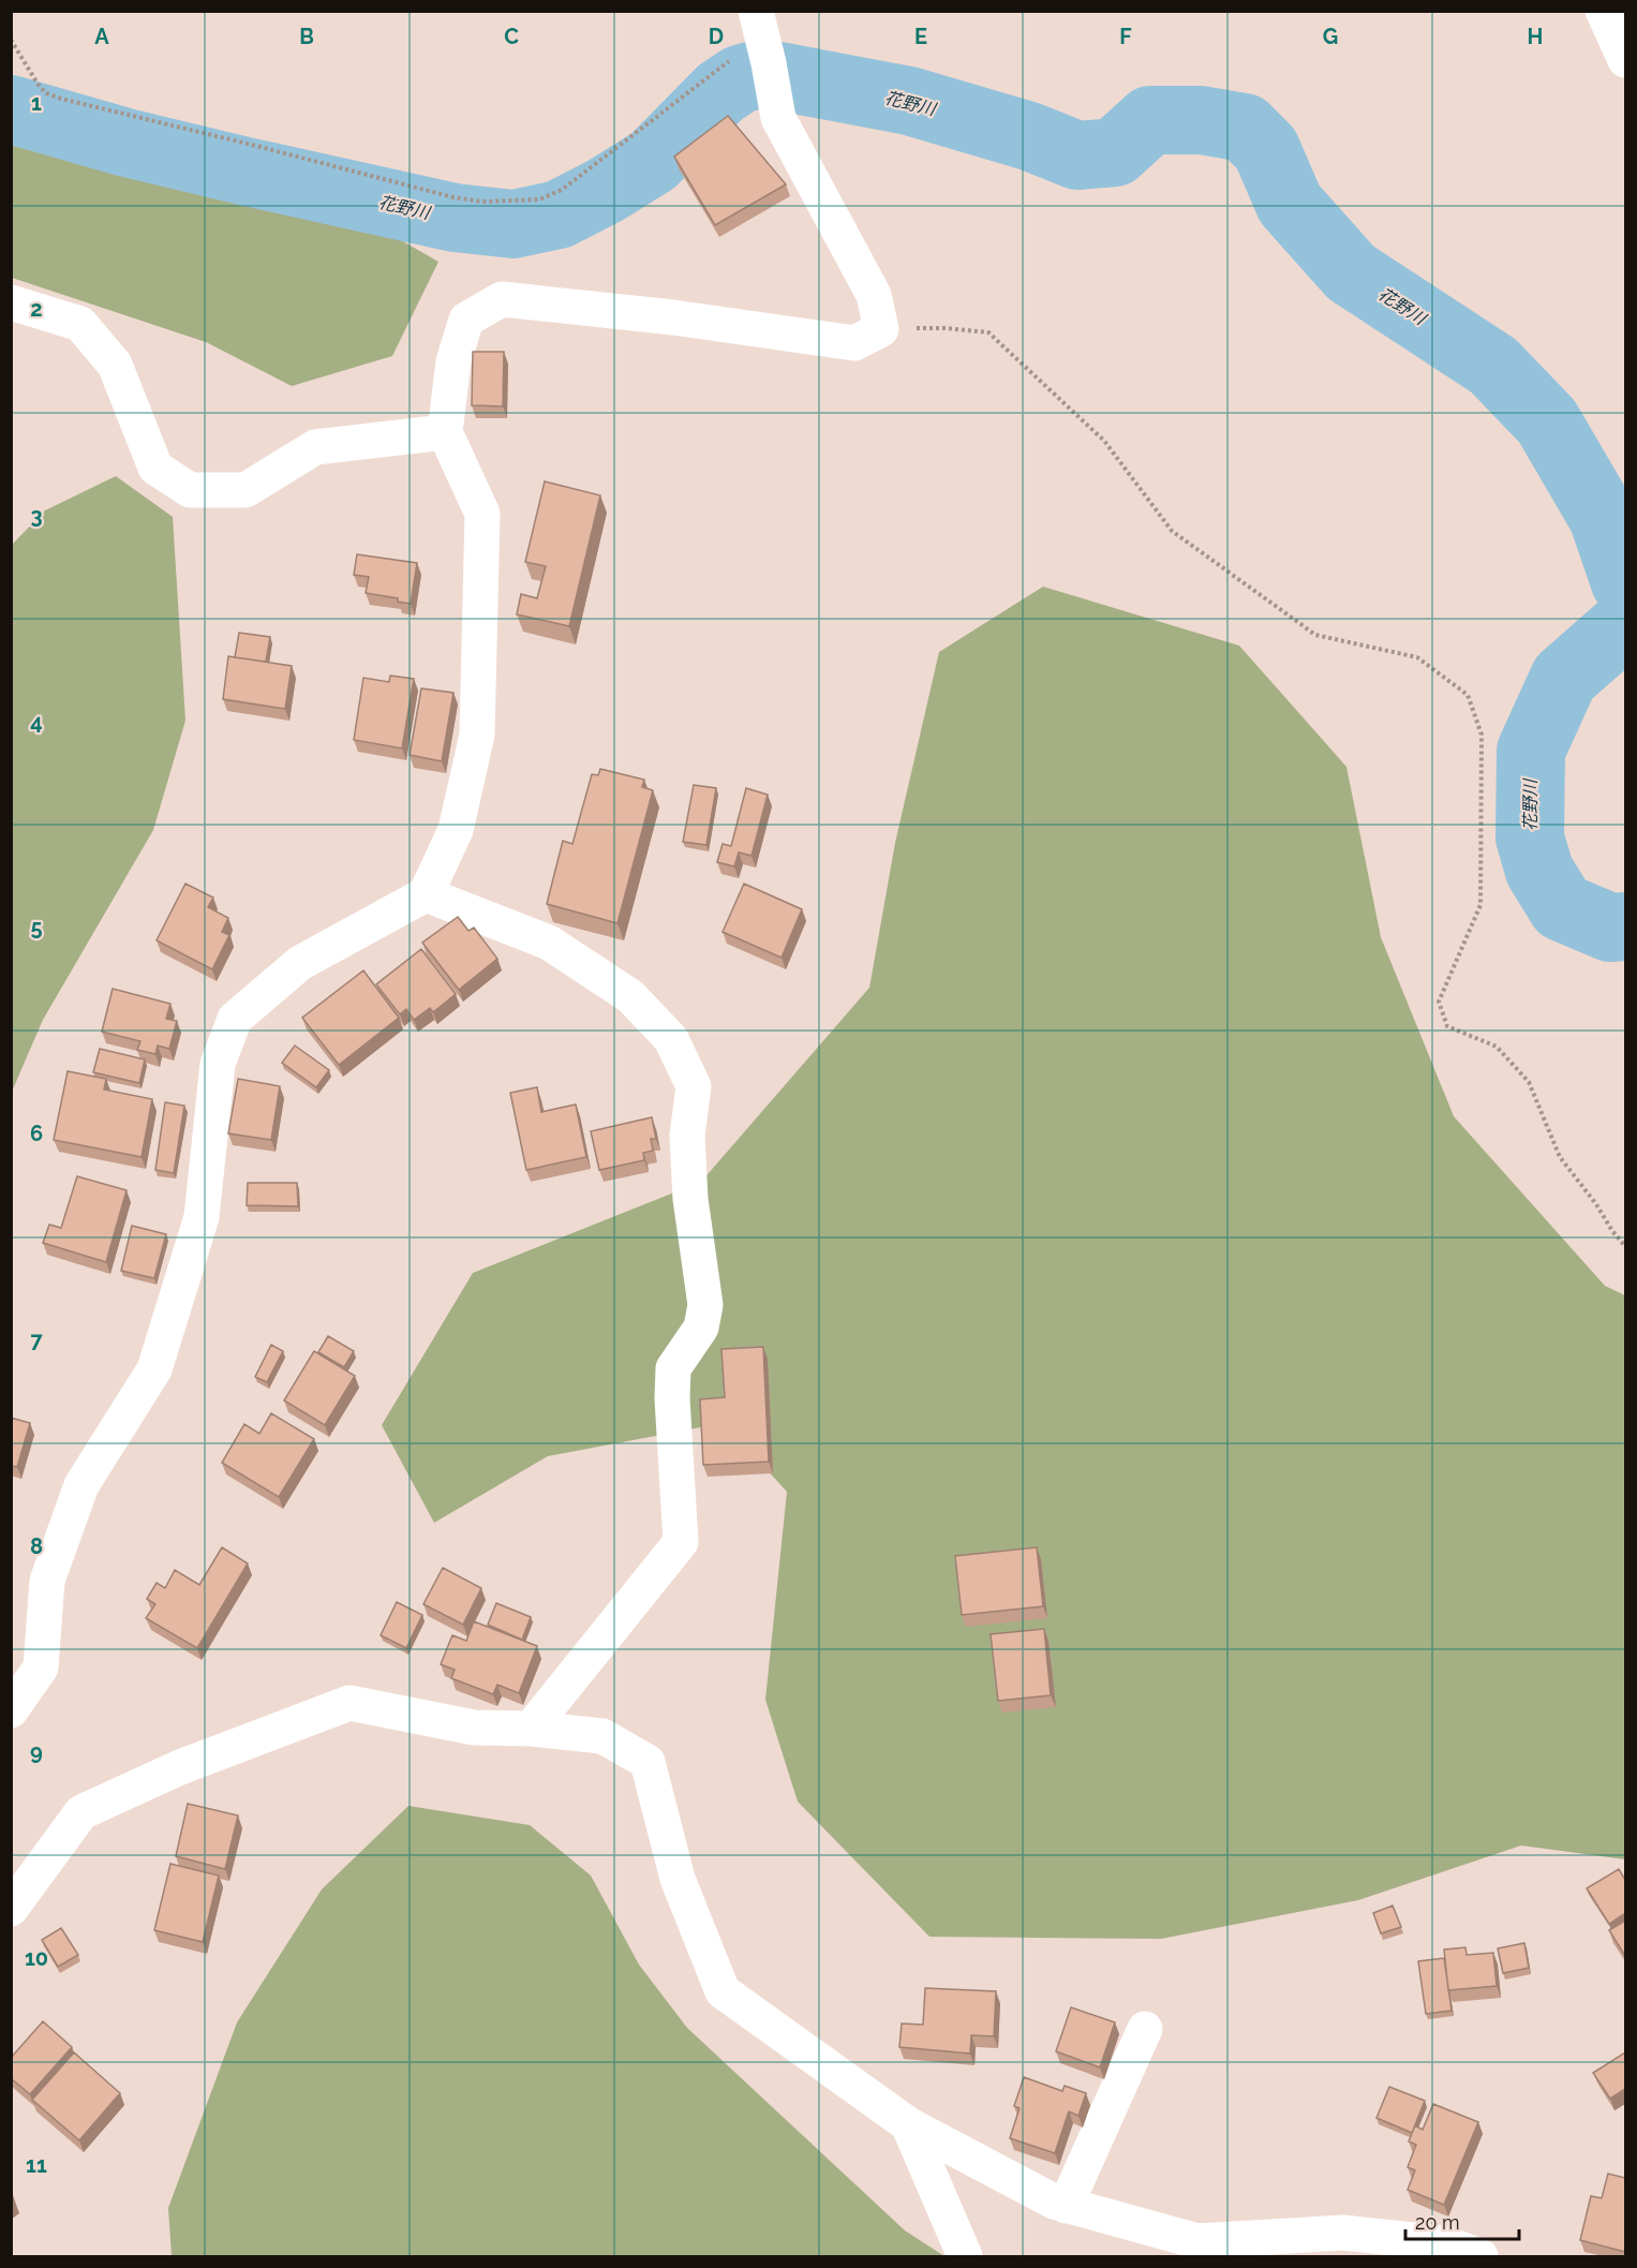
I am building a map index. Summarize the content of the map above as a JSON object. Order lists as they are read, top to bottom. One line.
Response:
{"water":["花野川"],"scale_bar":"20 m","grid":{"columns":["A","B","C","D","E","F","G","H"],"rows":["1","2","3","4","5","6","7","8","9","10","11"]}}
